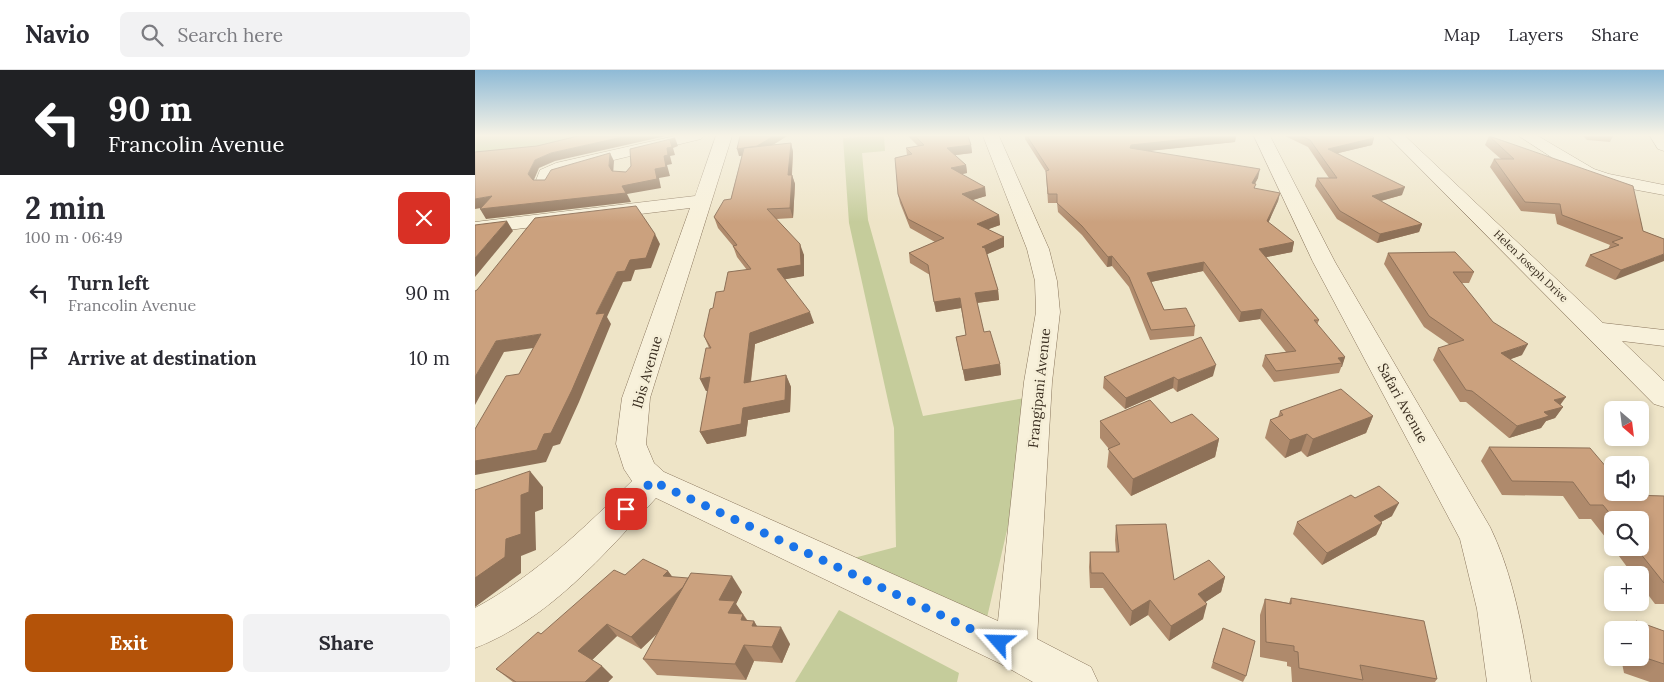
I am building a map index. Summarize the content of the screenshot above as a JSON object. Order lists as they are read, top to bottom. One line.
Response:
{"streets":{"street":["Helen Joseph Drive","Ibis Avenue","Frangipani Avenue","Safari Avenue"]},"crossings":[["Ibis Avenue","Frangipani Avenue"]],"north":"bottom right","page":{"header":"Navio","search":"Search here","nav":["Map","Layers","Share"],"turn":["90 m","Francolin Avenue"],"heading":["2 min","100 m · 06:49"],"list":[{"name":"Turn left","note":"Francolin Avenue","value":"90 m"},{"name":"Arrive at destination","value":"10 m"}],"map_buttons":["+","−"],"buttons":["Exit","Share"]}}
